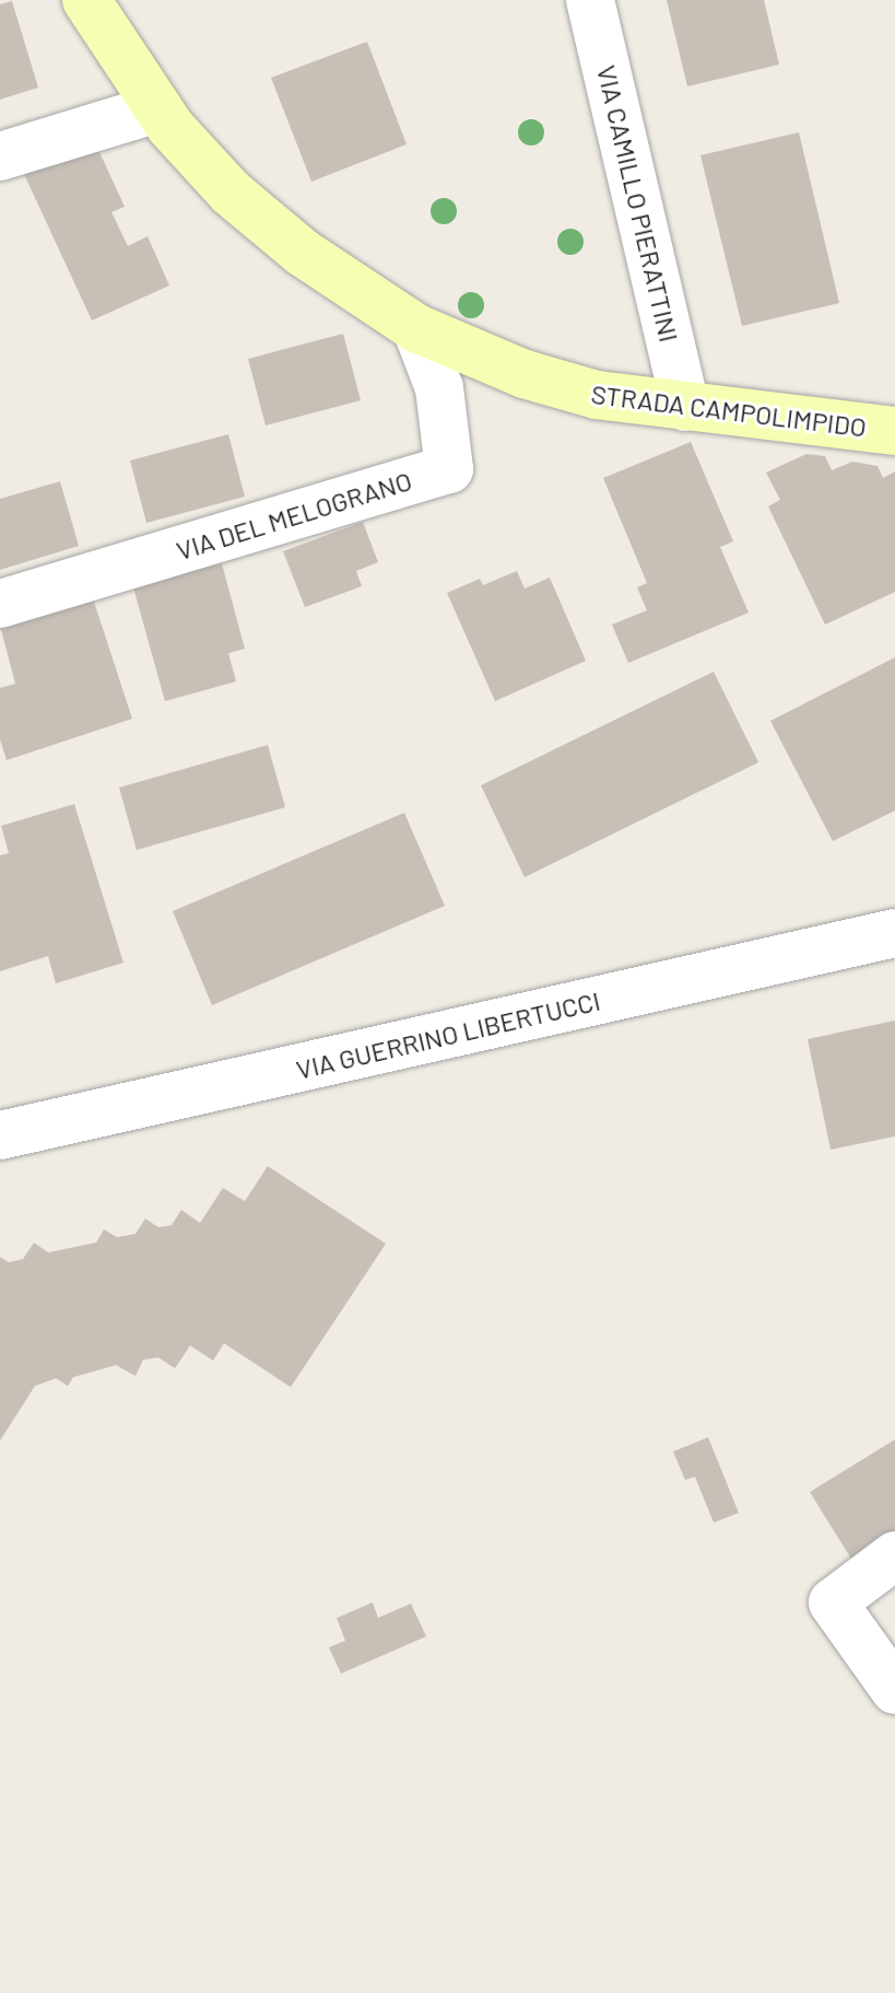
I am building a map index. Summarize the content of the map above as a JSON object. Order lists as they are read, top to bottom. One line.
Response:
{"streets":{"street":["VIA CAMILLO PIERATTINI","STRADA CAMPOLIMPIDO","VIA DEL MELOGRANO","VIA GUERRINO LIBERTUCCI"]},"crossings":[["VIA CAMILLO PIERATTINI","STRADA CAMPOLIMPIDO"],["STRADA CAMPOLIMPIDO","VIA DEL MELOGRANO"]]}
